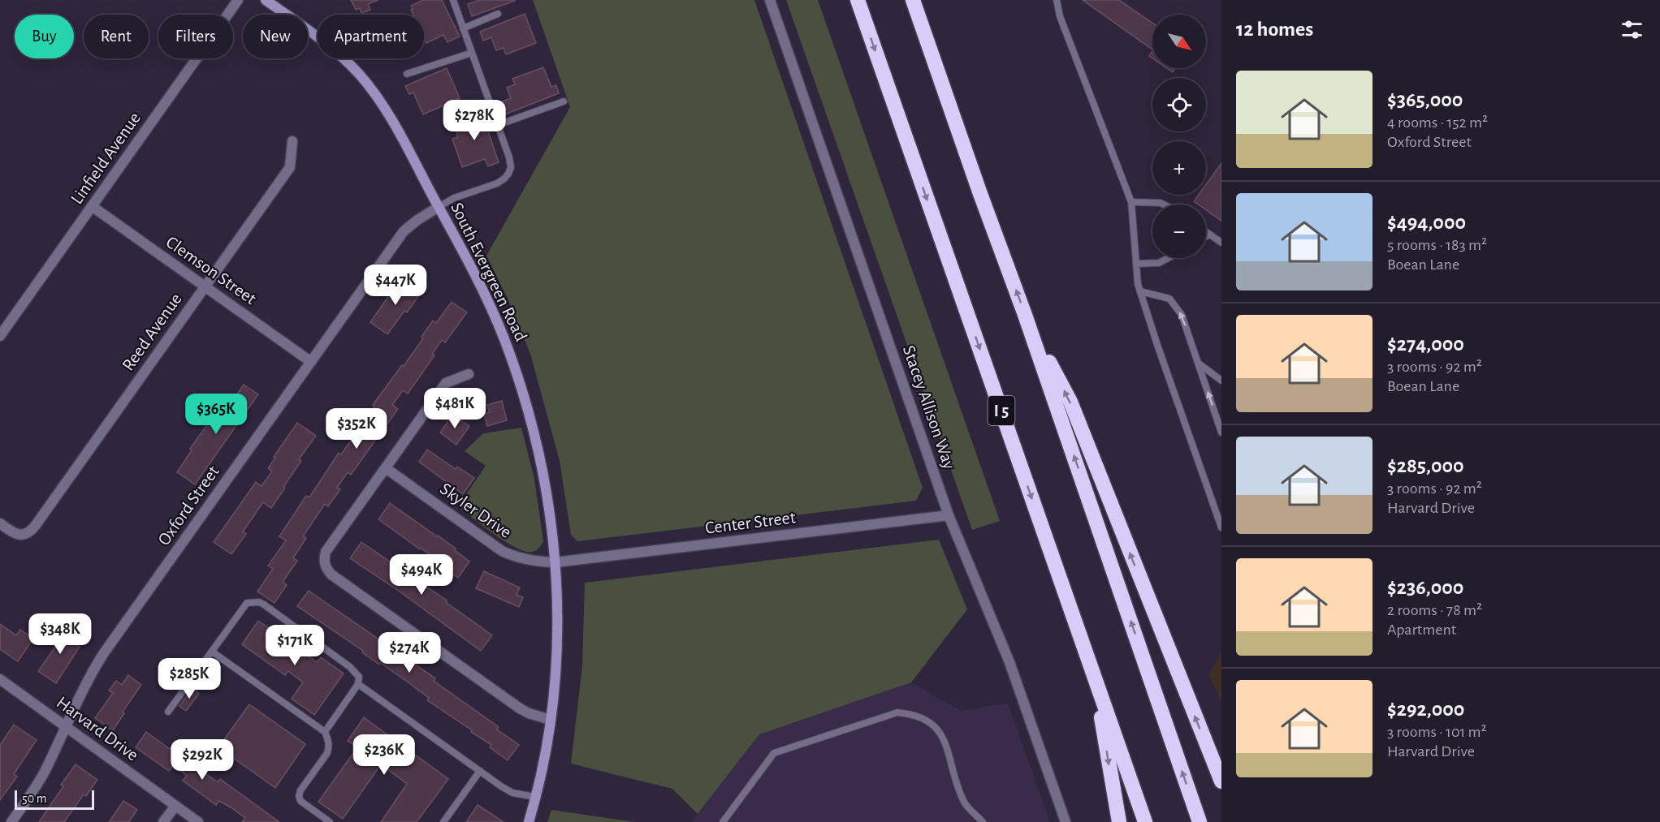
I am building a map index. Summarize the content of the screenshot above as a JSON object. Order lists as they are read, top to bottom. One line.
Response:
{"streets":{"highway":["I 5"],"main road":["South Evergreen Road"],"street":["Linfield Avenue","Clemson Street","Reed Avenue","Stacey Allison Way","Oxford Street","Skyler Drive","Center Street","Harvard Drive"]},"crossings":[["Linfield Avenue","Clemson Street"],["Clemson Street","Reed Avenue"],["Clemson Street","Oxford Street"],["South Evergreen Road","Oxford Street"],["South Evergreen Road","Skyler Drive"],["South Evergreen Road","Center Street"],["Stacey Allison Way","Center Street"],["Oxford Street","Harvard Drive"],["Skyler Drive","Center Street"]],"scale_bar":"50 m","north":"bottom right","page":{"heading":"12 homes","map_buttons":["+","−"],"chip":["Buy","Rent","Filters","New","Apartment"],"list":[{"name":"$365,000","note":"4 rooms · 152 m² · Oxford Street"},{"name":"$494,000","note":"5 rooms · 183 m² · Boean Lane"},{"name":"$274,000","note":"3 rooms · 92 m² · Boean Lane"},{"name":"$285,000","note":"3 rooms · 92 m² · Harvard Drive"},{"name":"$236,000","note":"2 rooms · 78 m² · Apartment"},{"name":"$292,000","note":"3 rooms · 101 m² · Harvard Drive"}],"price":["$278K","$447K","$481K","$365K","$352K","$494K","$348K","$171K","$274K","$285K","$236K","$292K"],"scale":"50 m"}}
